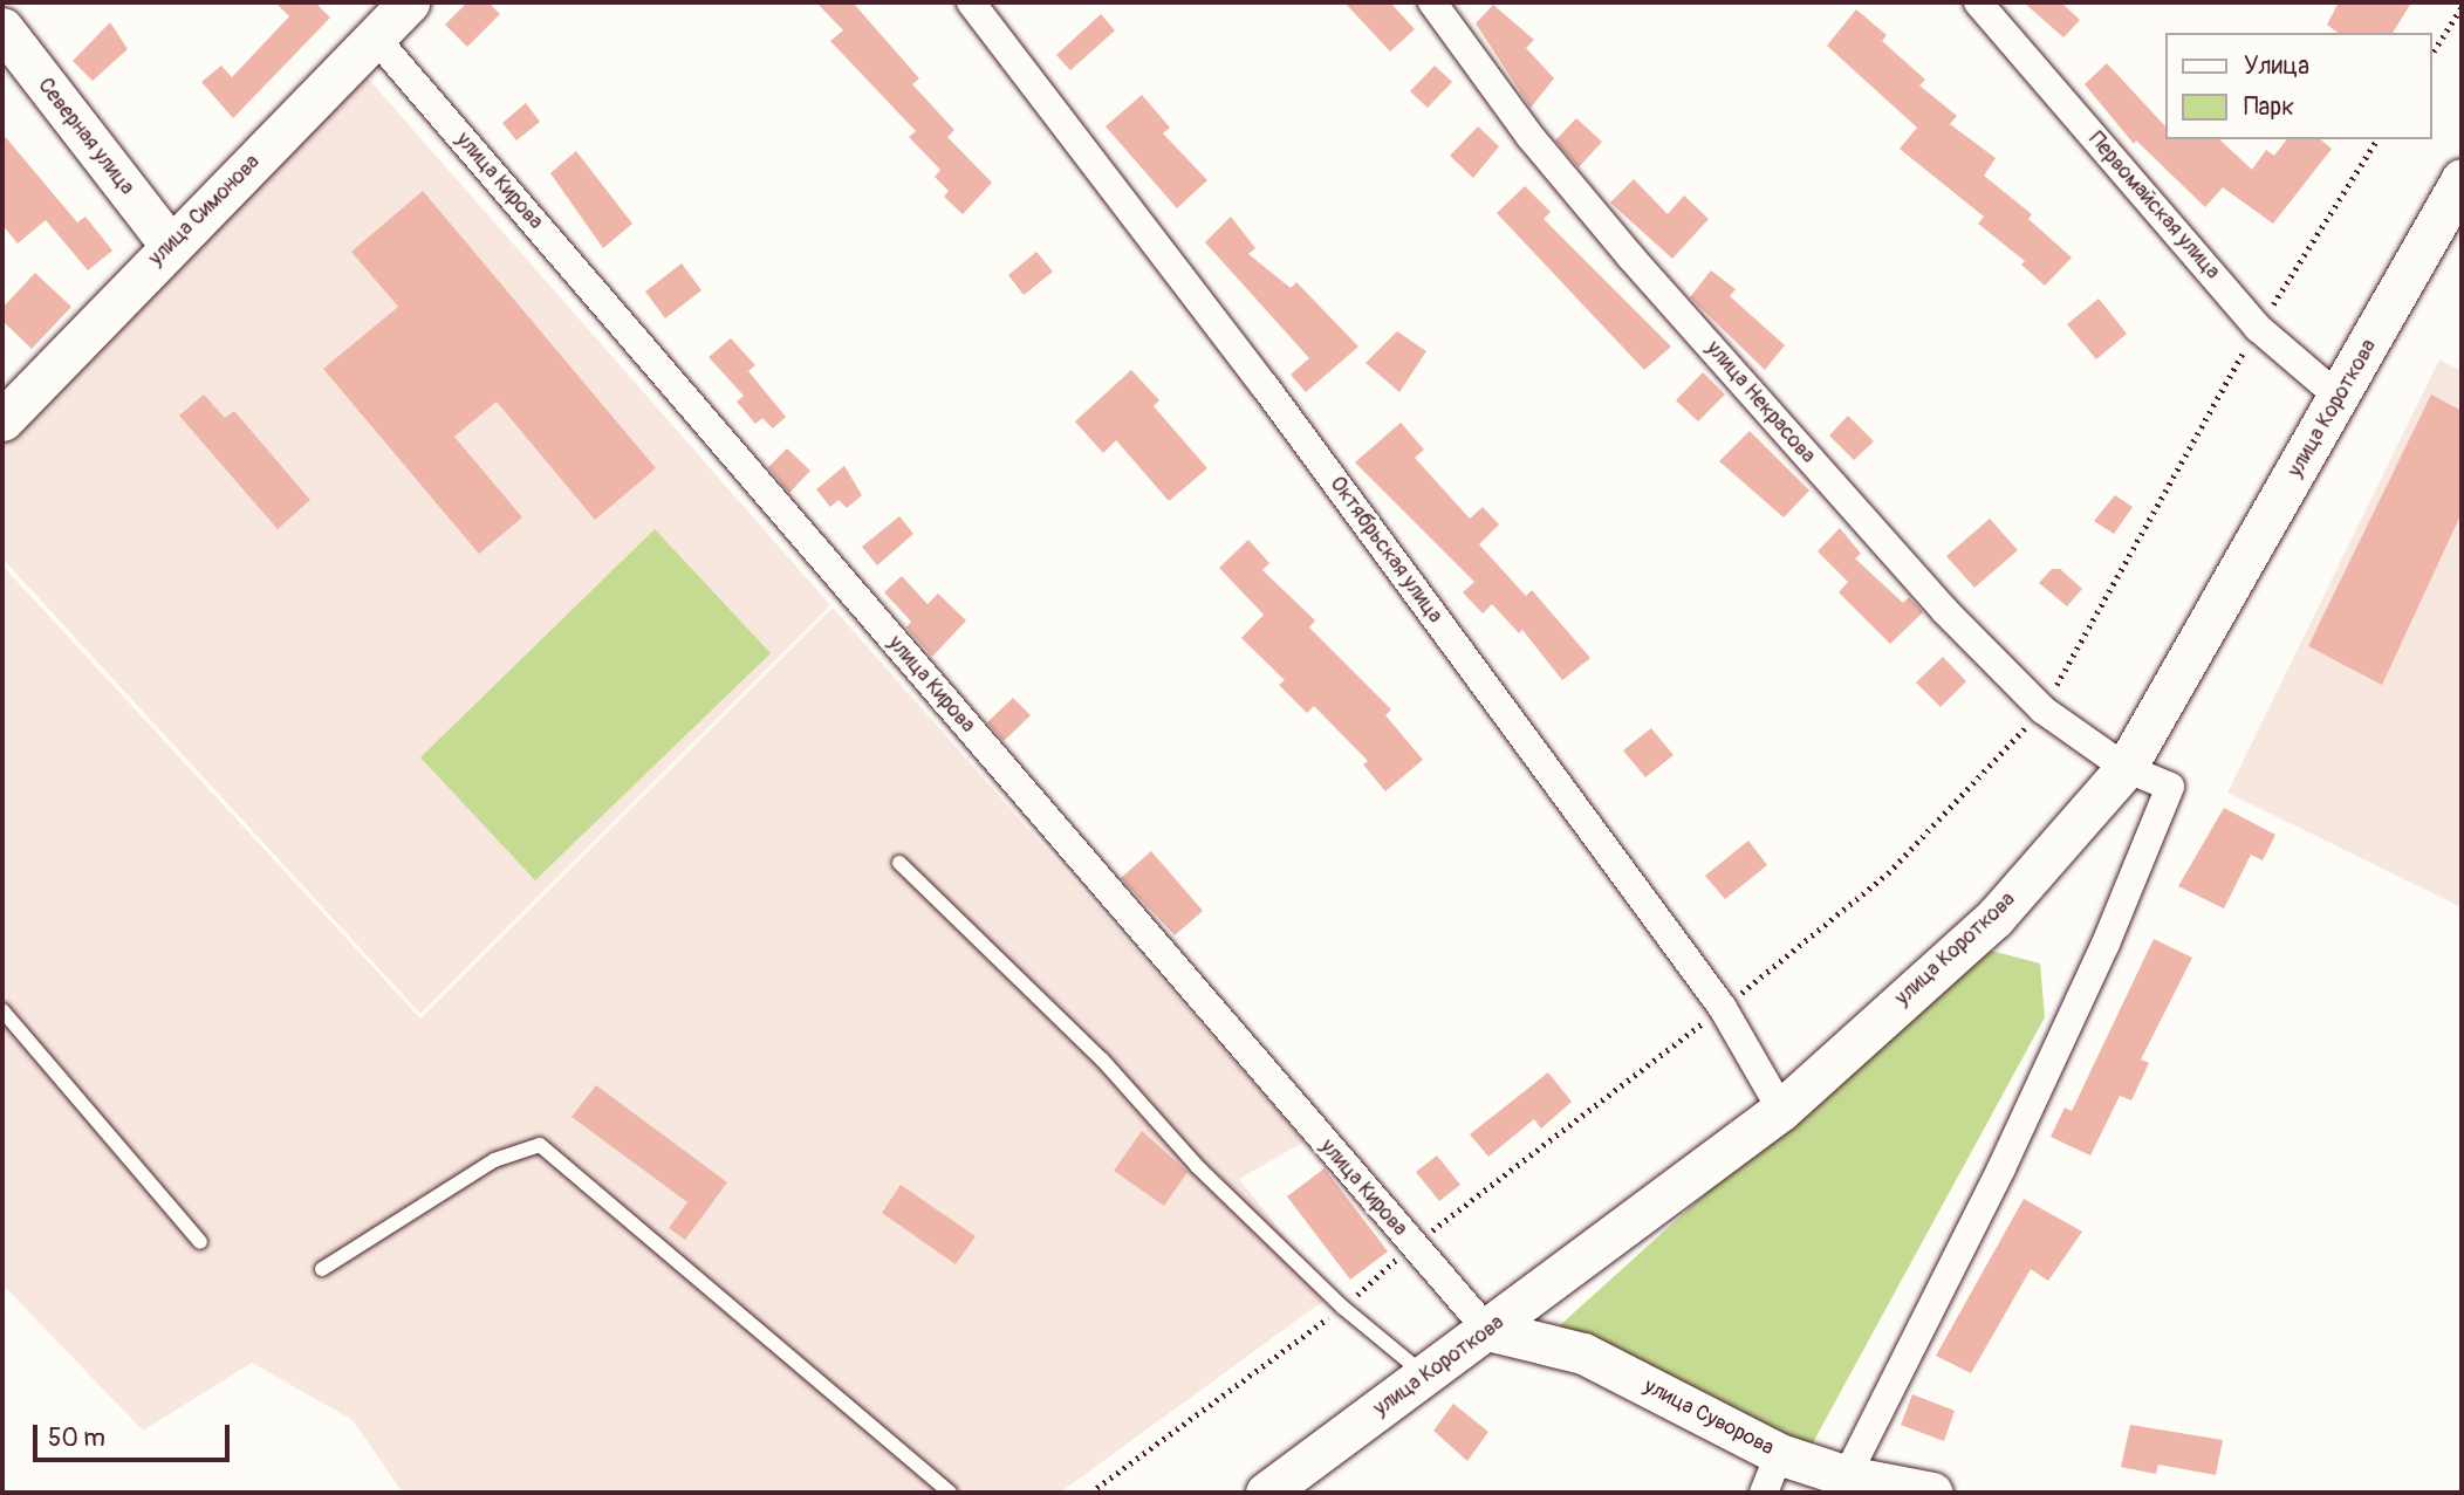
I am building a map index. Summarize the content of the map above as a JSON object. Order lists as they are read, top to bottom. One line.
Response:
{"streets":{"street":["Северная улица","улица Кирова","Первомайская улица","улица Симонова","улица Некрасова","улица Короткова","Октябрьская улица","улица Суворова"]},"crossings":[["Северная улица","улица Симонова"],["улица Кирова","улица Симонова"],["улица Кирова","улица Короткова"],["улица Кирова","улица Суворова"],["Первомайская улица","улица Короткова"],["улица Некрасова","улица Короткова"],["улица Некрасова","улица Суворова"],["улица Короткова","Октябрьская улица"],["улица Короткова","улица Суворова"]],"legend":["Улица","Парк"],"scale_bar":"50 m"}
